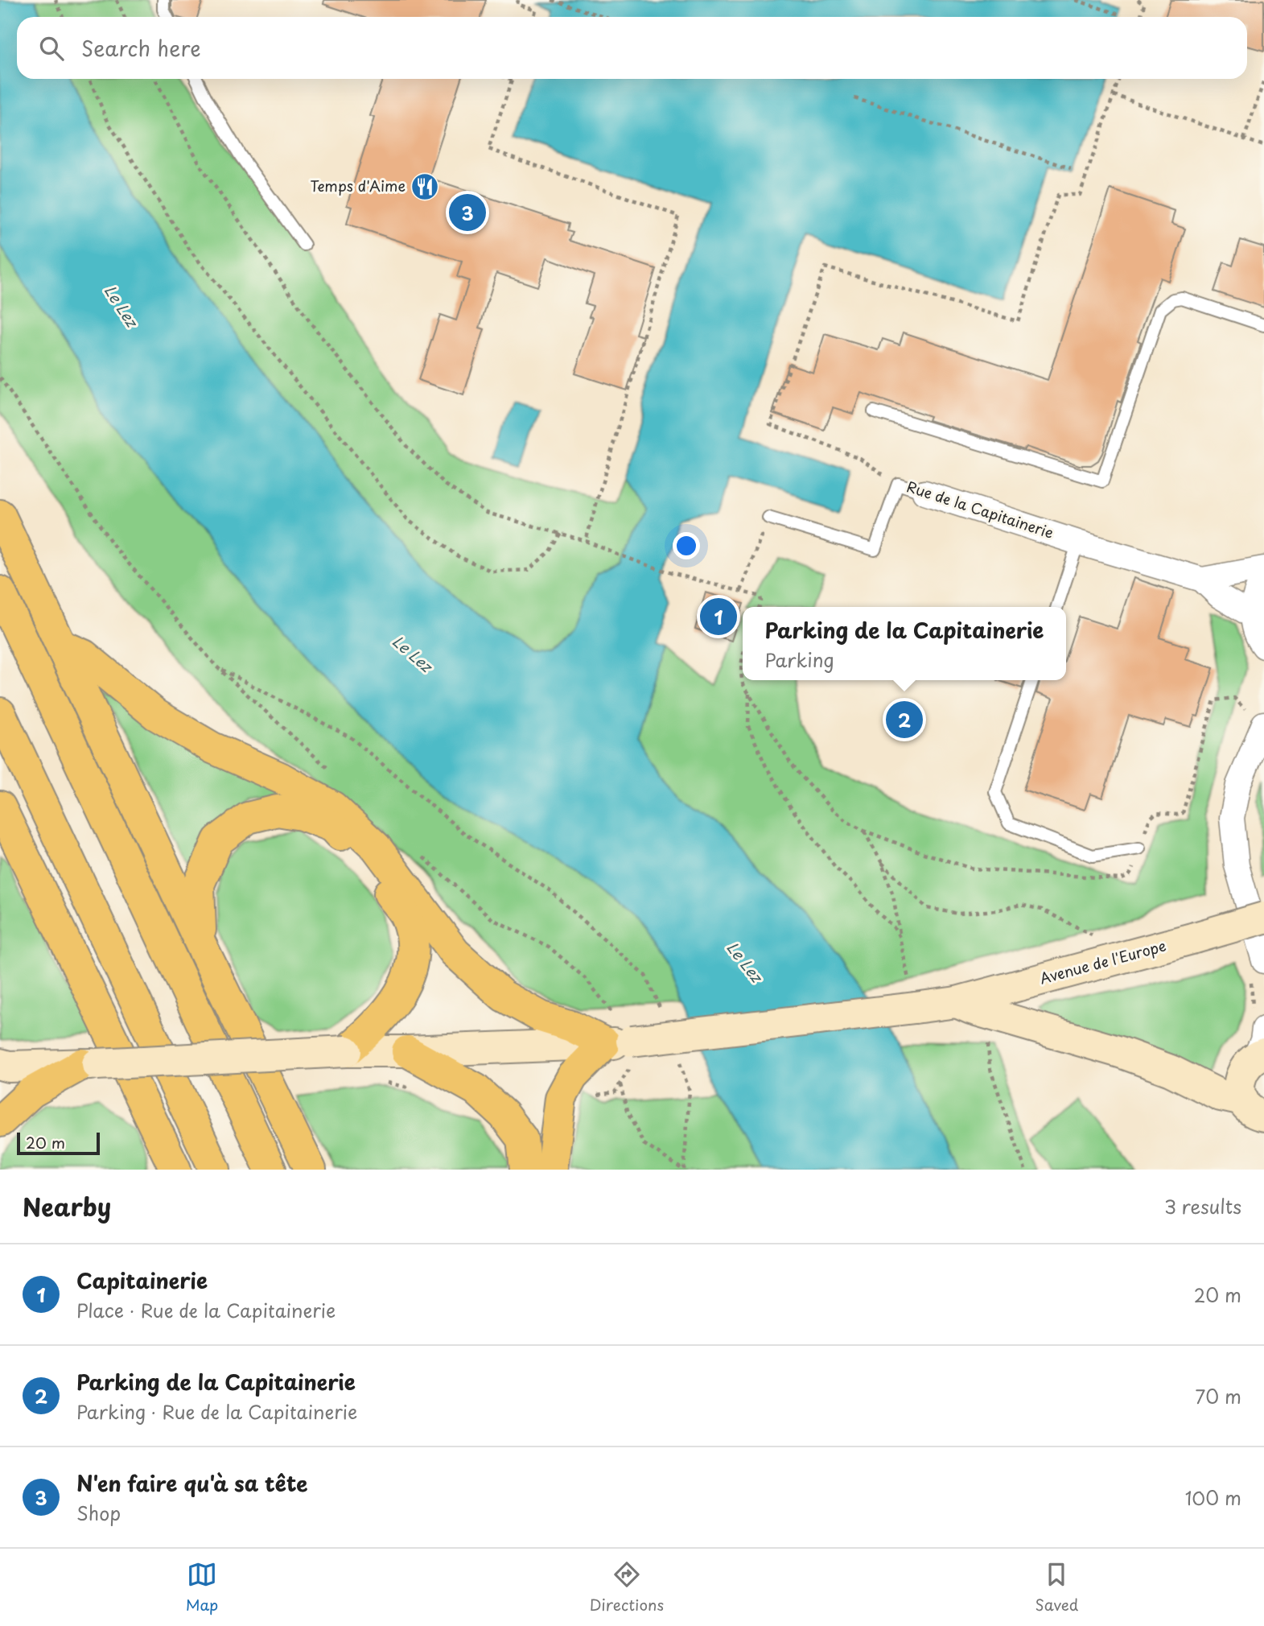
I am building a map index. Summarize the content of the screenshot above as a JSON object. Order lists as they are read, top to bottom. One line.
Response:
{"streets":{"main road":["Avenue de l'Europe"],"street":["Rue de la Capitainerie"]},"water":["Le Lez"],"places":{"restaurant":["Temps d'Aime"]},"scale_bar":"20 m","page":{"search":"Search here","pins":["3","1","2"],"popup":["Parking de la Capitainerie","Parking"],"scale":"20 m","heading":["Nearby","3 results"],"list":[{"mark":"1","name":"Capitainerie","note":"Place · Rue de la Capitainerie","value":"20 m"},{"mark":"2","name":"Parking de la Capitainerie","note":"Parking · Rue de la Capitainerie","value":"70 m"},{"mark":"3","name":"N'en faire qu'à sa tête","note":"Shop","value":"100 m"}],"nav":["Map","Directions","Saved"]}}
